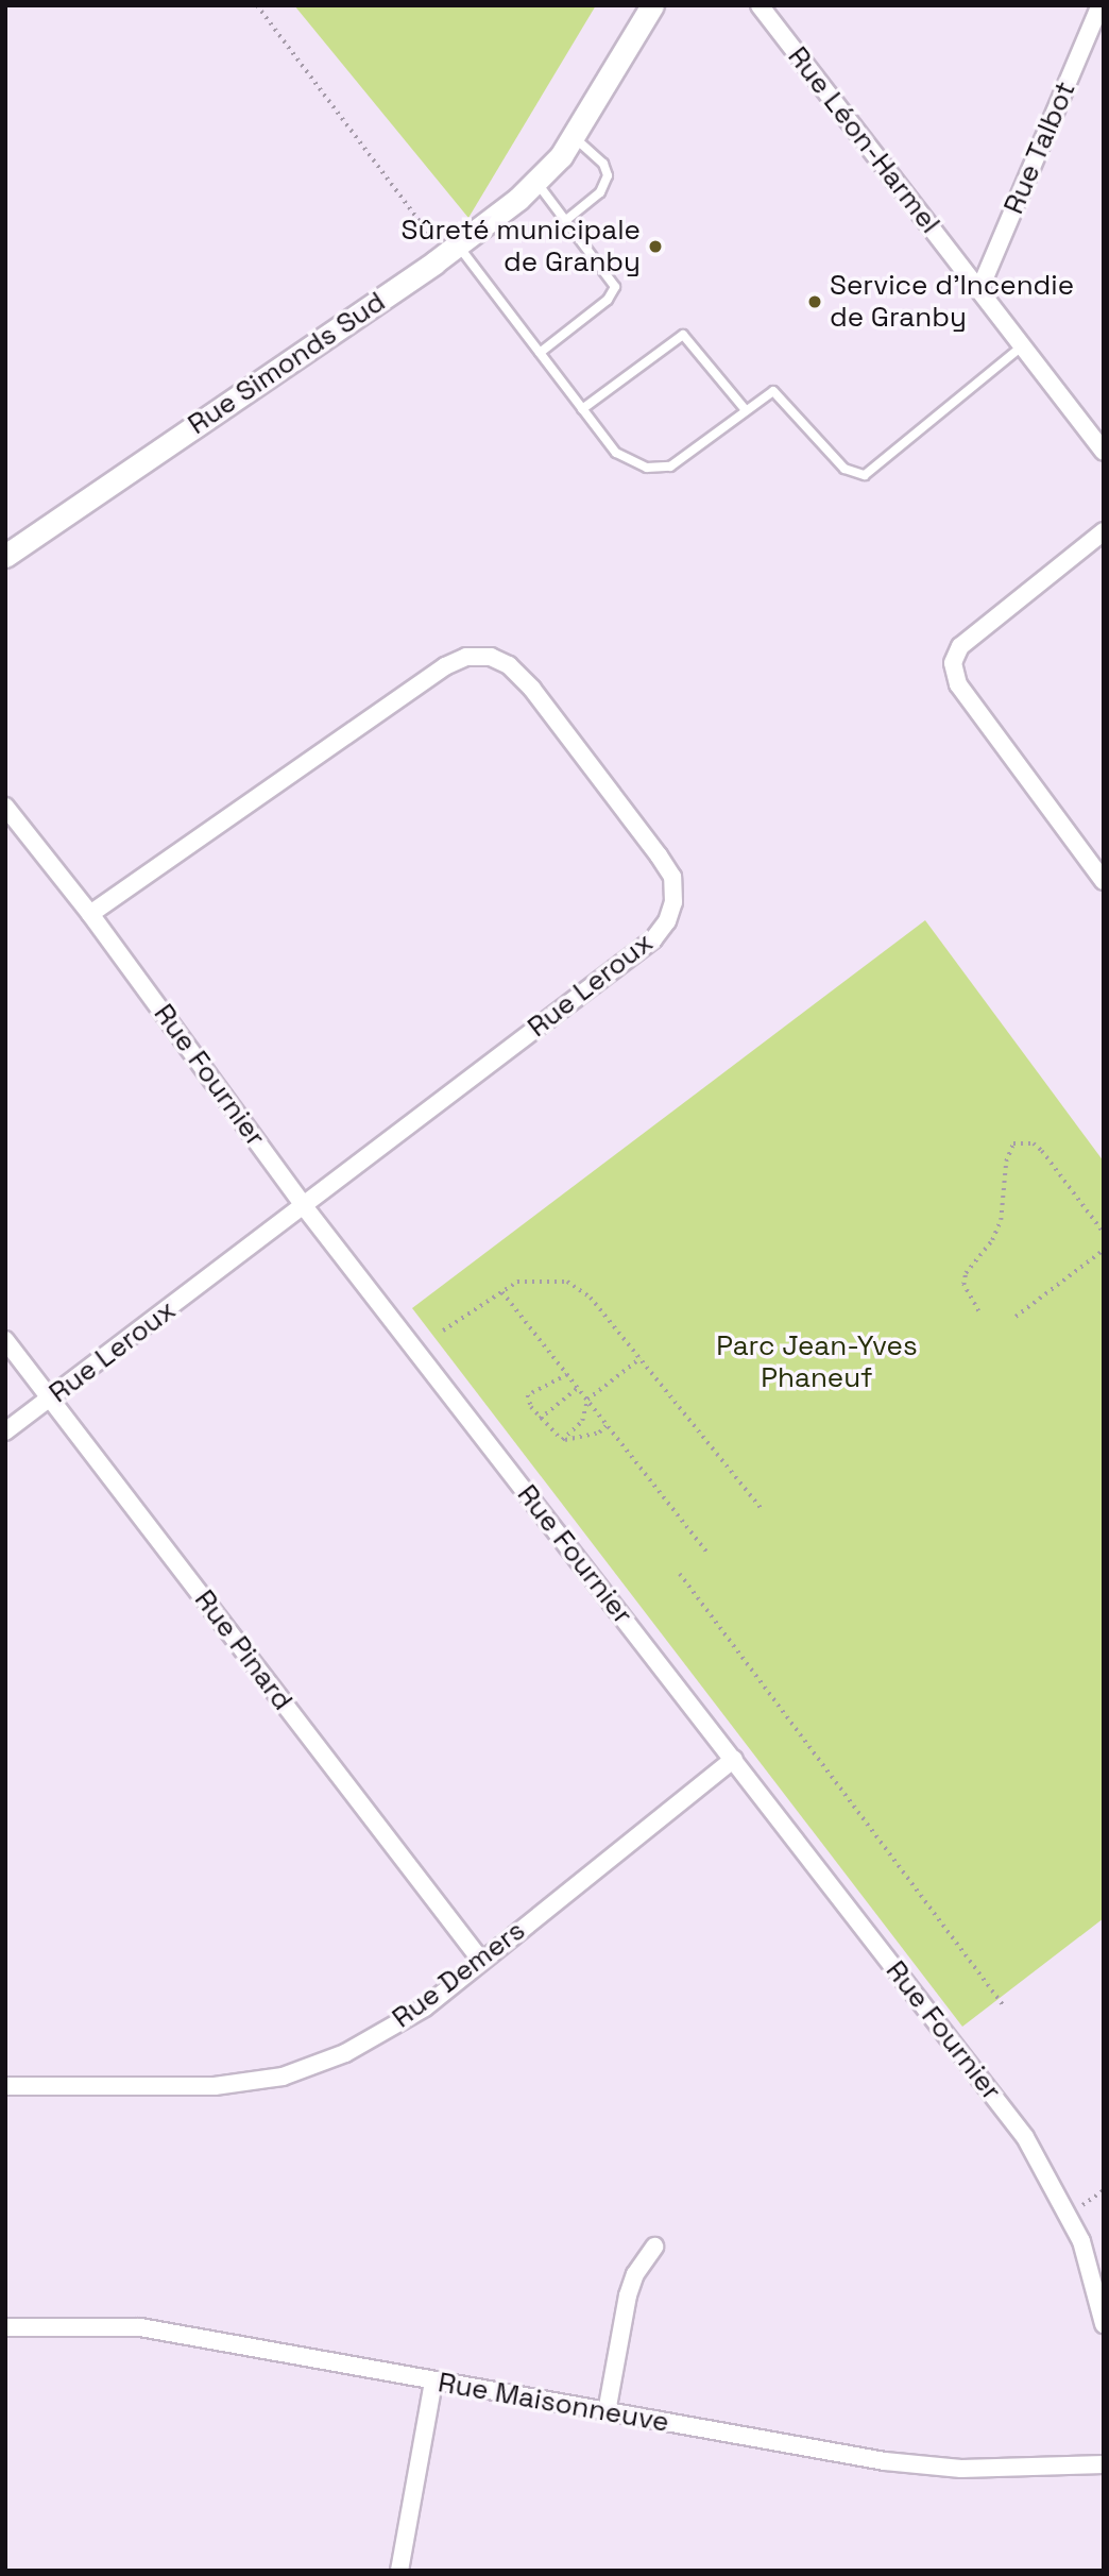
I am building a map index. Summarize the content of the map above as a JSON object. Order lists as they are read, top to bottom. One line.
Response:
{"streets":{"street":["Rue Léon-Harmel","Rue Talbot","Rue Simonds Sud","Rue Leroux","Rue Fournier","Rue Pinard","Rue Demers","Rue Maisonneuve"]},"crossings":[["Rue Léon-Harmel","Rue Talbot"],["Rue Leroux","Rue Fournier"],["Rue Leroux","Rue Pinard"],["Rue Fournier","Rue Demers"],["Rue Pinard","Rue Demers"]],"parks":["Parc Jean-Yves Phaneuf"],"places":["Sûreté municipale de Granby","Service d'Incendie de Granby"]}
